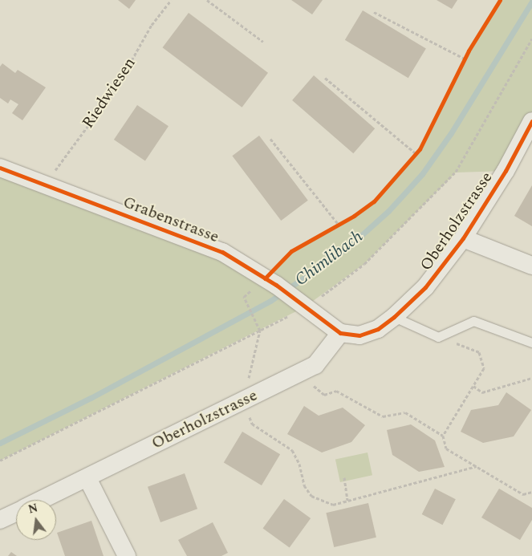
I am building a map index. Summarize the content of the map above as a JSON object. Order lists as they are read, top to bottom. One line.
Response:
{"streets":{"street":["Grabenstrasse","Oberholzstrasse"],"path":["Riedwiesen"]},"crossings":[["Riedwiesen","Grabenstrasse"],["Grabenstrasse","Oberholzstrasse"]],"water":["Chimlibach"],"north":"top"}
